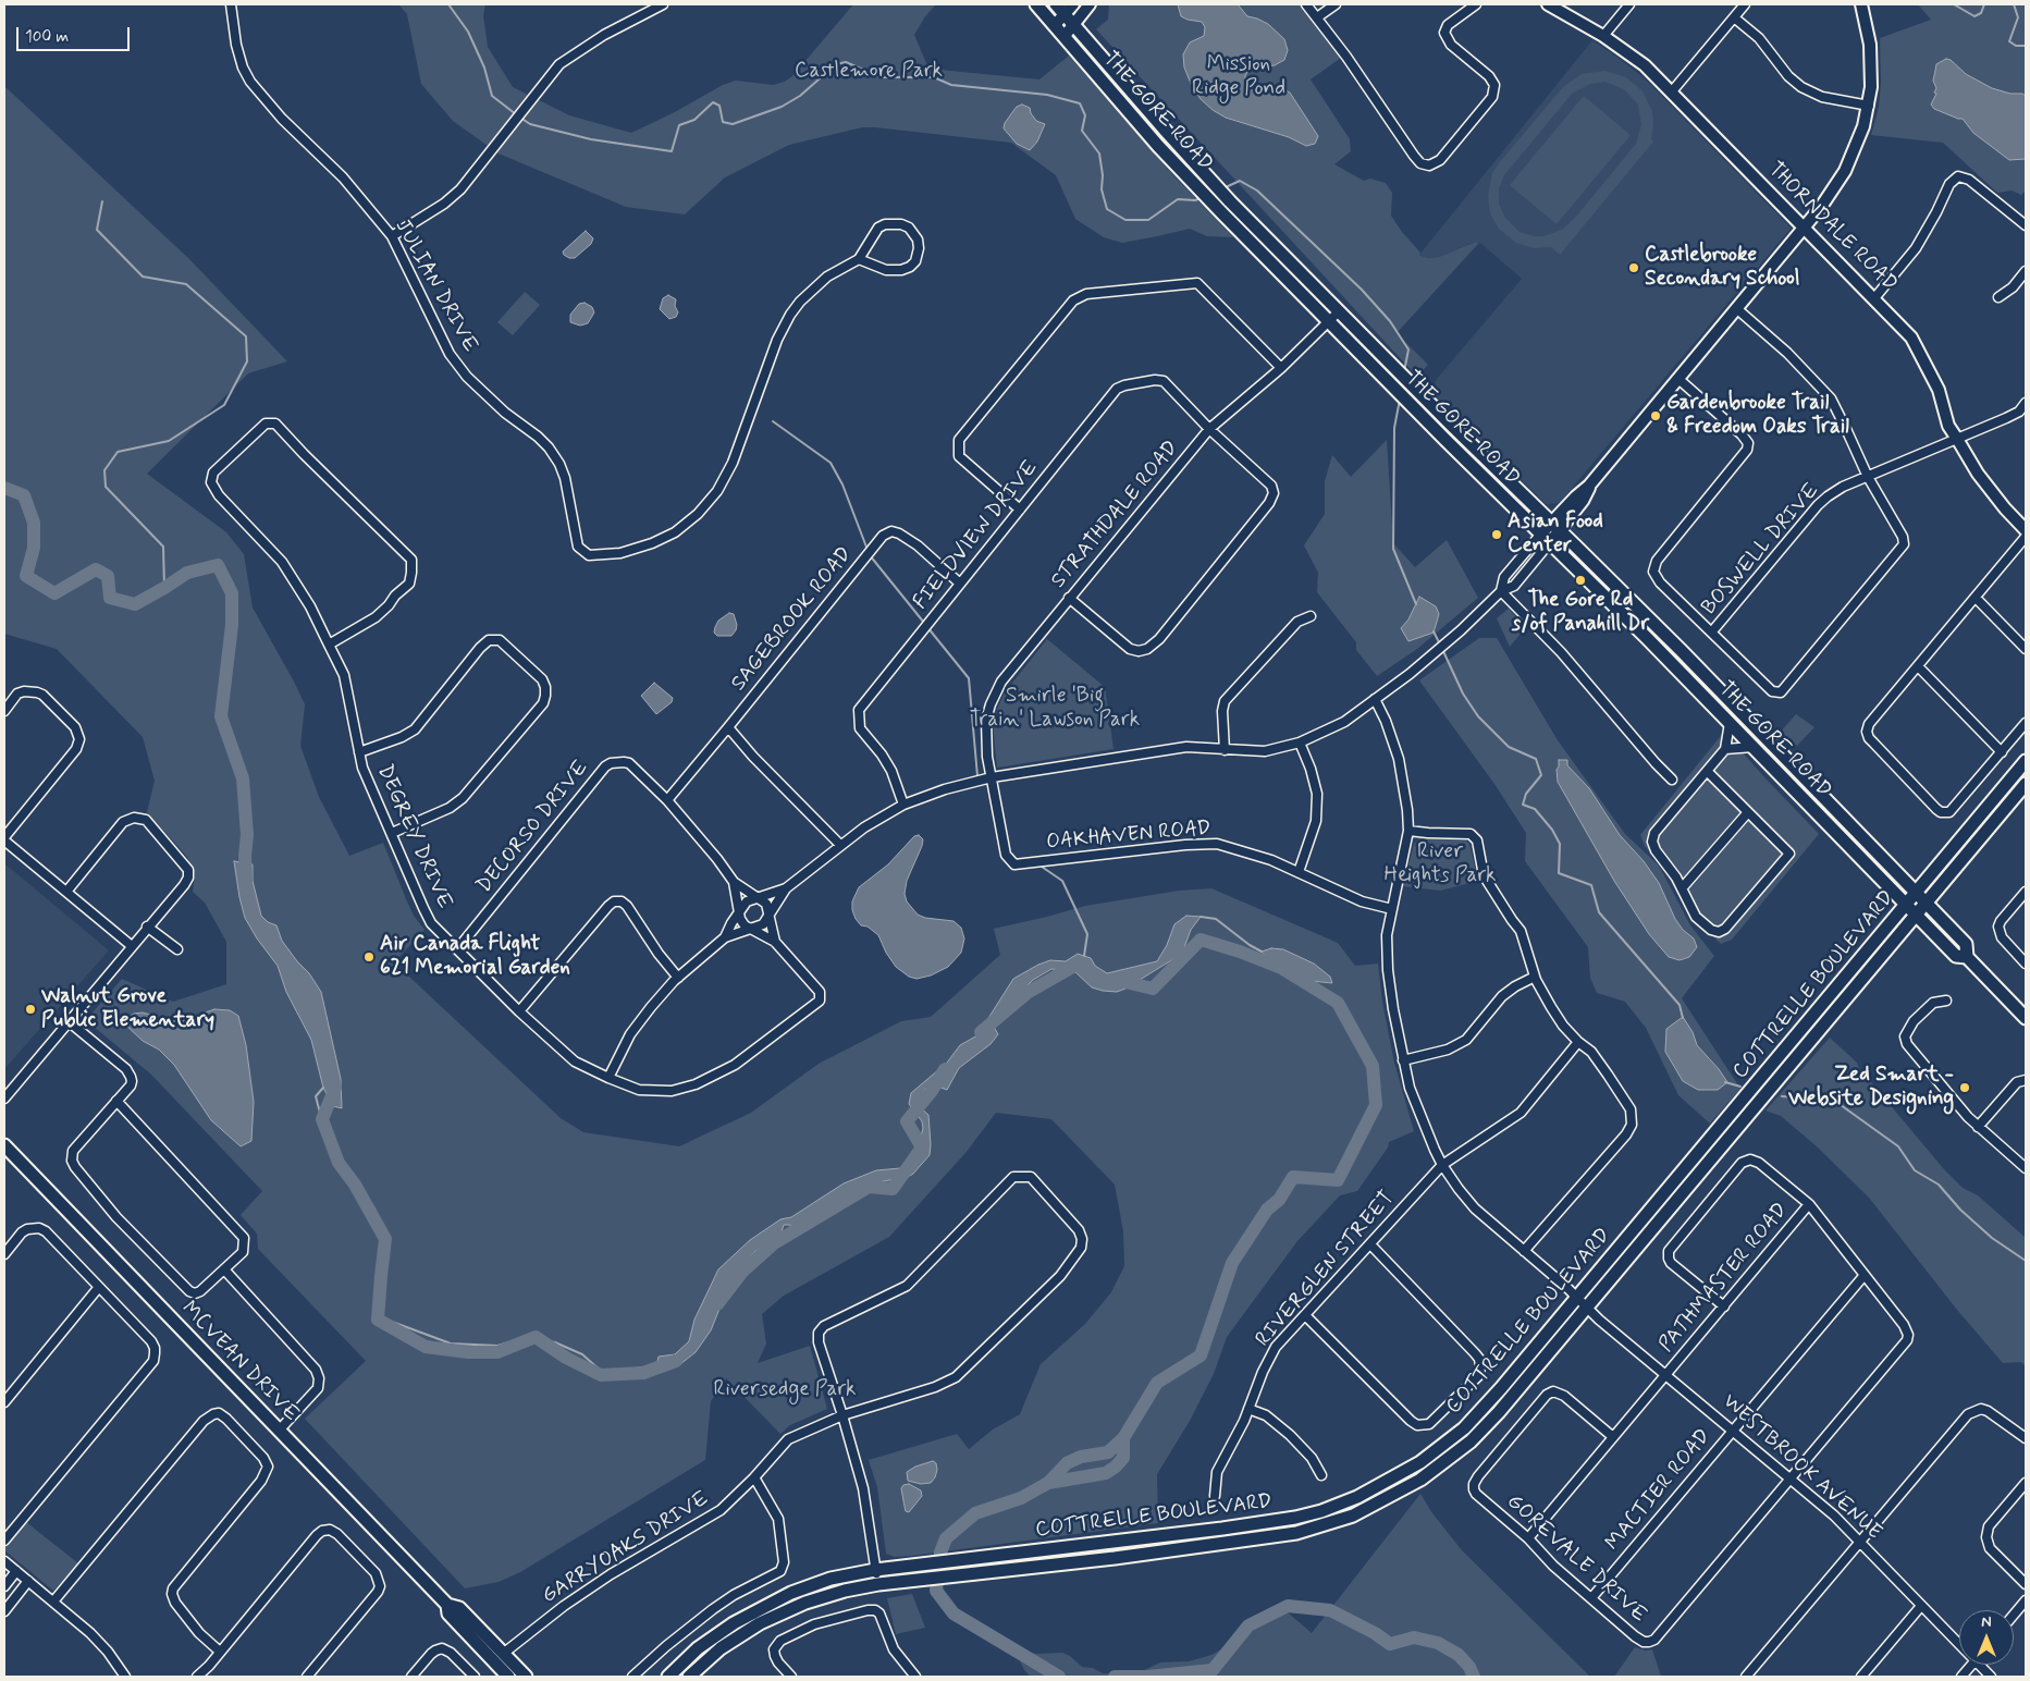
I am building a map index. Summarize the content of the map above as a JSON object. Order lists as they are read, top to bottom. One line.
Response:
{"streets":{"main road":["THE GORE ROAD","COTTRELLE BOULEVARD","MCVEAN DRIVE"],"street":["THORNDALE ROAD","JULIAN DRIVE","STRATHDALE ROAD","FIELDVIEW DRIVE","BOSWELL DRIVE","SAGEBROOK ROAD","DECORSO DRIVE","OAKHAVEN ROAD","DEGREY DRIVE","RIVERGLEN STREET","PATHMASTER ROAD","WESTBROOK AVENUE","MACTIER ROAD","GARRYOAKS DRIVE","GOREVALE DRIVE"]},"crossings":[["THE GORE ROAD","STRATHDALE ROAD"],["THE GORE ROAD","COTTRELLE BOULEVARD"],["THORNDALE ROAD","BOSWELL DRIVE"],["STRATHDALE ROAD","FIELDVIEW DRIVE"],["STRATHDALE ROAD","OAKHAVEN ROAD"],["FIELDVIEW DRIVE","SAGEBROOK ROAD"],["SAGEBROOK ROAD","DECORSO DRIVE"],["DECORSO DRIVE","DEGREY DRIVE"],["OAKHAVEN ROAD","WESTBROOK AVENUE"],["COTTRELLE BOULEVARD","WESTBROOK AVENUE"],["RIVERGLEN STREET","WESTBROOK AVENUE"],["PATHMASTER ROAD","WESTBROOK AVENUE"],["PATHMASTER ROAD","GOREVALE DRIVE"],["MCVEAN DRIVE","GARRYOAKS DRIVE"],["WESTBROOK AVENUE","MACTIER ROAD"],["WESTBROOK AVENUE","GOREVALE DRIVE"],["MACTIER ROAD","GOREVALE DRIVE"]],"parks":["Mission Ridge Pond","Castlemore Park","Smirle 'Big Train' Lawson Park","River Heights Park","Riversedge Park"],"places":["Castlebrooke Secondary School","Gardenbrooke Trail & Freedom Oaks Trail","Asian Food Center","The Gore Rd s/of Panahill Dr","Air Canada Flight 621 Memorial Garden","Walnut Grove Public Elementary","Zed Smart - Website Designing"],"scale_bar":"100 m","north":"top"}
